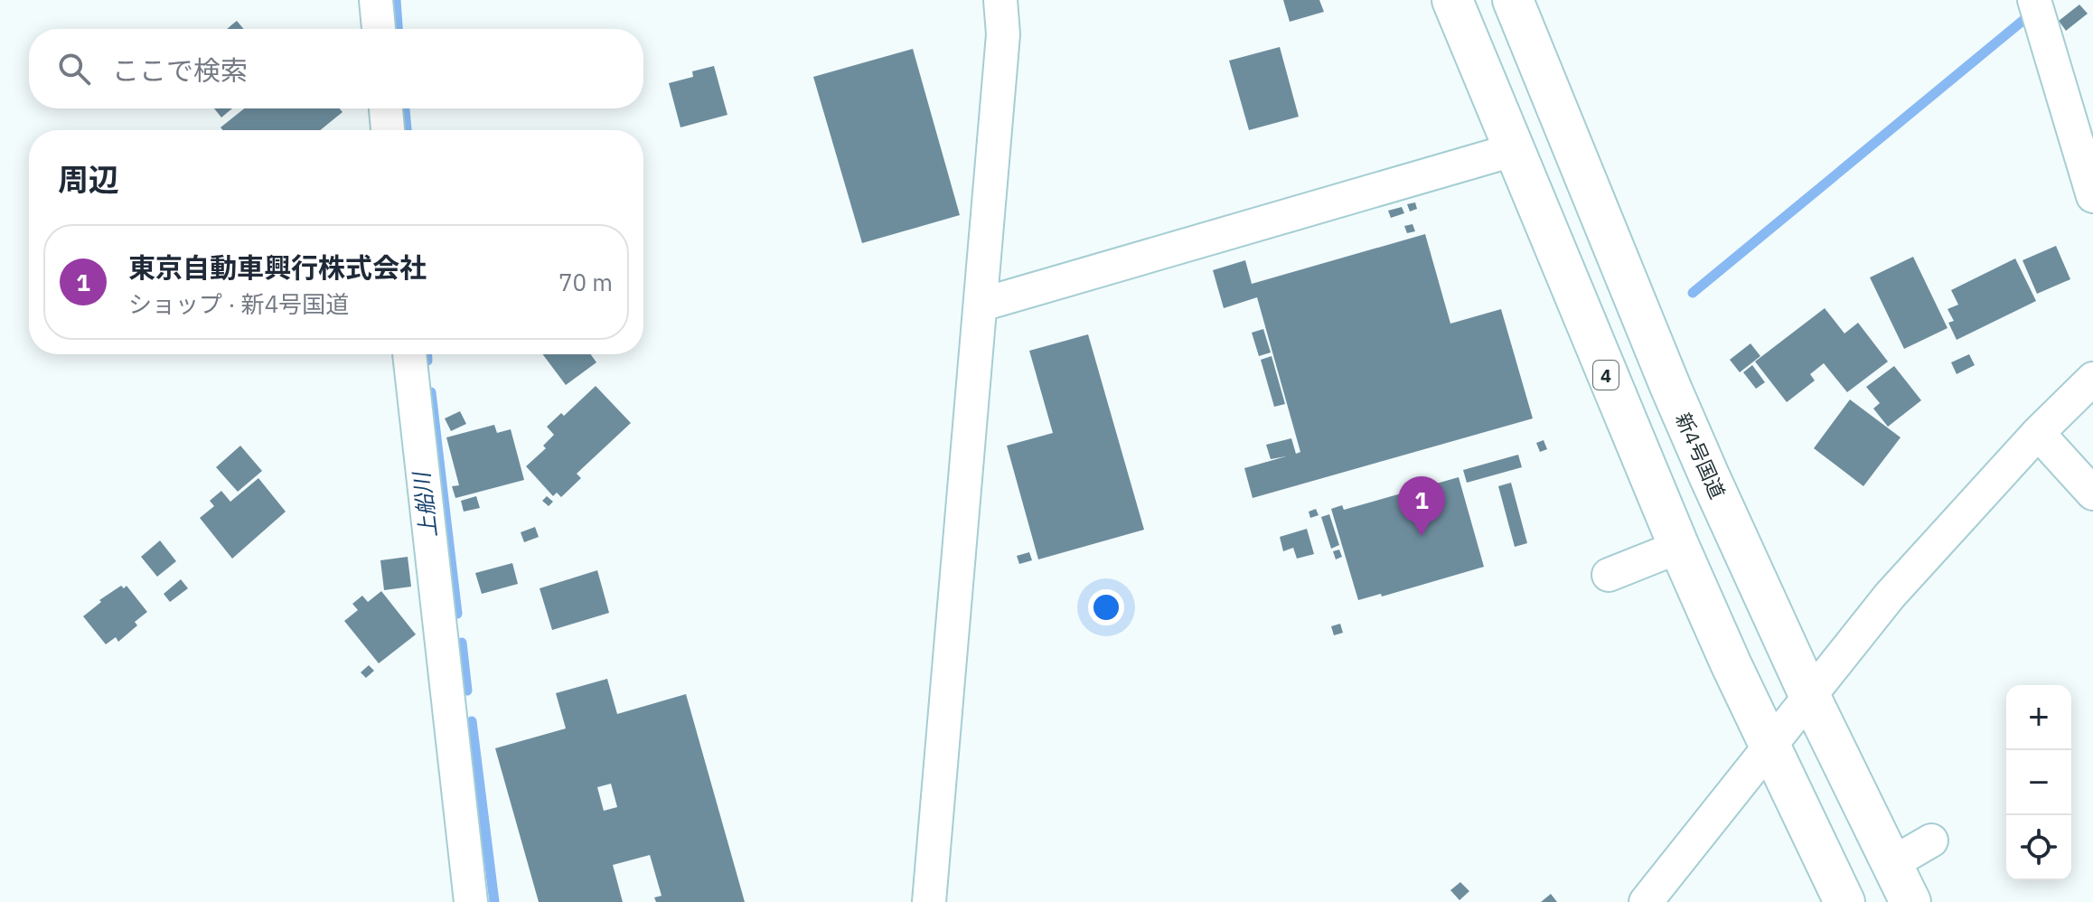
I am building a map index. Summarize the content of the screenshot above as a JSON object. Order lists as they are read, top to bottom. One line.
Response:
{"streets":{"highway":["4","新4号国道"]},"water":["上船川"],"page":{"search":"ここで検索","heading":"周辺","list":[{"mark":"1","name":"東京自動車興行株式会社","note":"ショップ · 新4号国道","value":"70 m"}],"pins":"1","map_buttons":["+","−"]}}
